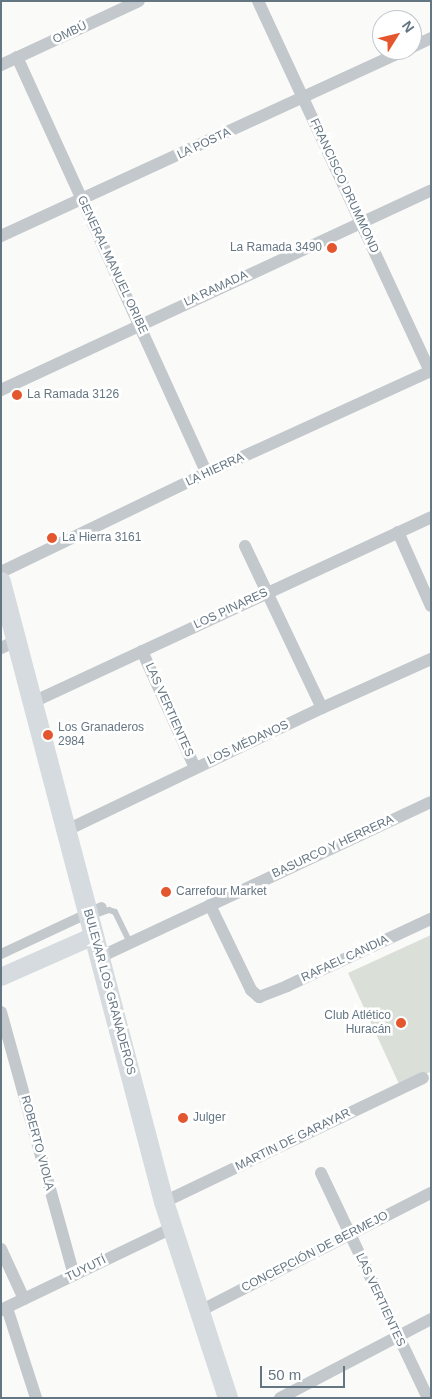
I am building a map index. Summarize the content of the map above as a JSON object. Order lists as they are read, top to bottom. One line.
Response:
{"streets":{"main road":["BULEVAR LOS GRANADEROS"],"street":["OMBÚ","LA POSTA","FRANCISCO DRUMMOND","GENERAL MANUEL ORIBE","LA RAMADA","LA HIERRA","LOS PINARES","LAS VERTIENTES","LOS MÉDANOS","BASURCO Y HERRERA","RAFAEL CANDIA","MARTIN DE GARAYAR","ROBERTO VIOLA","CONCEPCIÓN DE BERMEJO","TUYUTÍ"]},"crossings":[["OMBÚ","GENERAL MANUEL ORIBE"],["LA POSTA","FRANCISCO DRUMMOND"],["LA POSTA","GENERAL MANUEL ORIBE"],["FRANCISCO DRUMMOND","LA RAMADA"],["FRANCISCO DRUMMOND","LA HIERRA"],["GENERAL MANUEL ORIBE","LA RAMADA"],["GENERAL MANUEL ORIBE","LA HIERRA"],["LOS PINARES","LAS VERTIENTES"],["LOS PINARES","BULEVAR LOS GRANADEROS"],["LAS VERTIENTES","LOS MÉDANOS"],["LAS VERTIENTES","CONCEPCIÓN DE BERMEJO"],["LOS MÉDANOS","BULEVAR LOS GRANADEROS"],["BASURCO Y HERRERA","RAFAEL CANDIA"],["BASURCO Y HERRERA","BULEVAR LOS GRANADEROS"],["BULEVAR LOS GRANADEROS","MARTIN DE GARAYAR"],["BULEVAR LOS GRANADEROS","CONCEPCIÓN DE BERMEJO"],["BULEVAR LOS GRANADEROS","TUYUTÍ"],["ROBERTO VIOLA","TUYUTÍ"]],"places":["La Ramada 3490","La Ramada 3126","La Hierra 3161","Los Granaderos 2984","Carrefour Market","Club Atlético Huracán","Julger"],"scale_bar":"50 m","north":"top right"}
